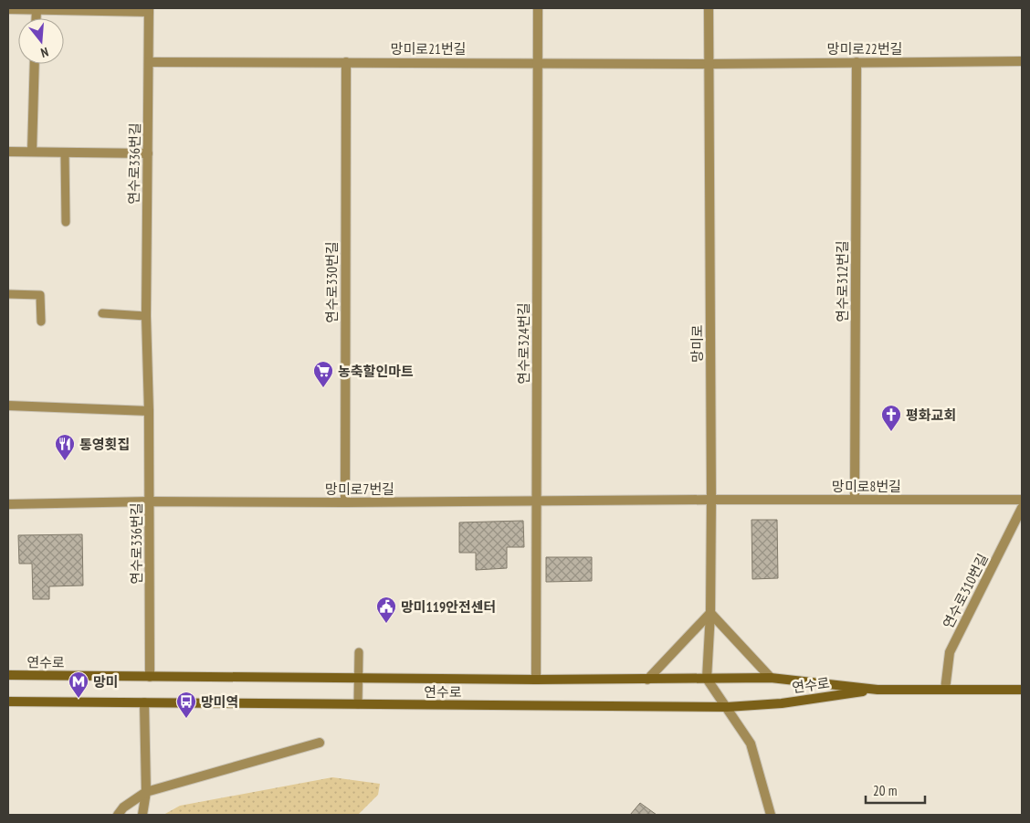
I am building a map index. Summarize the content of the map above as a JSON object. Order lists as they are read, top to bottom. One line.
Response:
{"streets":{"main road":["연수로"],"street":["망미로21번길","망미로22번길","연수로336번길","연수로312번길","연수로330번길","연수로324번길","망미로","망미로8번길","망미로7번길","연수로310번길"]},"crossings":[["망미로21번길","망미로22번길"],["망미로21번길","연수로336번길"],["망미로21번길","연수로330번길"],["망미로21번길","연수로324번길"],["망미로21번길","망미로"],["망미로22번길","연수로312번길"],["망미로22번길","망미로"],["연수로336번길","망미로7번길"],["연수로336번길","연수로"],["연수로312번길","망미로8번길"],["연수로330번길","망미로7번길"],["연수로324번길","망미로7번길"],["연수로324번길","연수로"],["망미로","망미로8번길"],["망미로","망미로7번길"],["망미로","연수로"],["망미로8번길","망미로7번길"],["연수로310번길","연수로"]],"places":{"supermarket":["농축할인마트"],"church":["평화교회"],"restaurant":["통영횟집"],"public building":["망미119안전센터"],"metro station":["망미"],"bus stop":["망미역"]},"scale_bar":"20 m","north":"bottom"}
